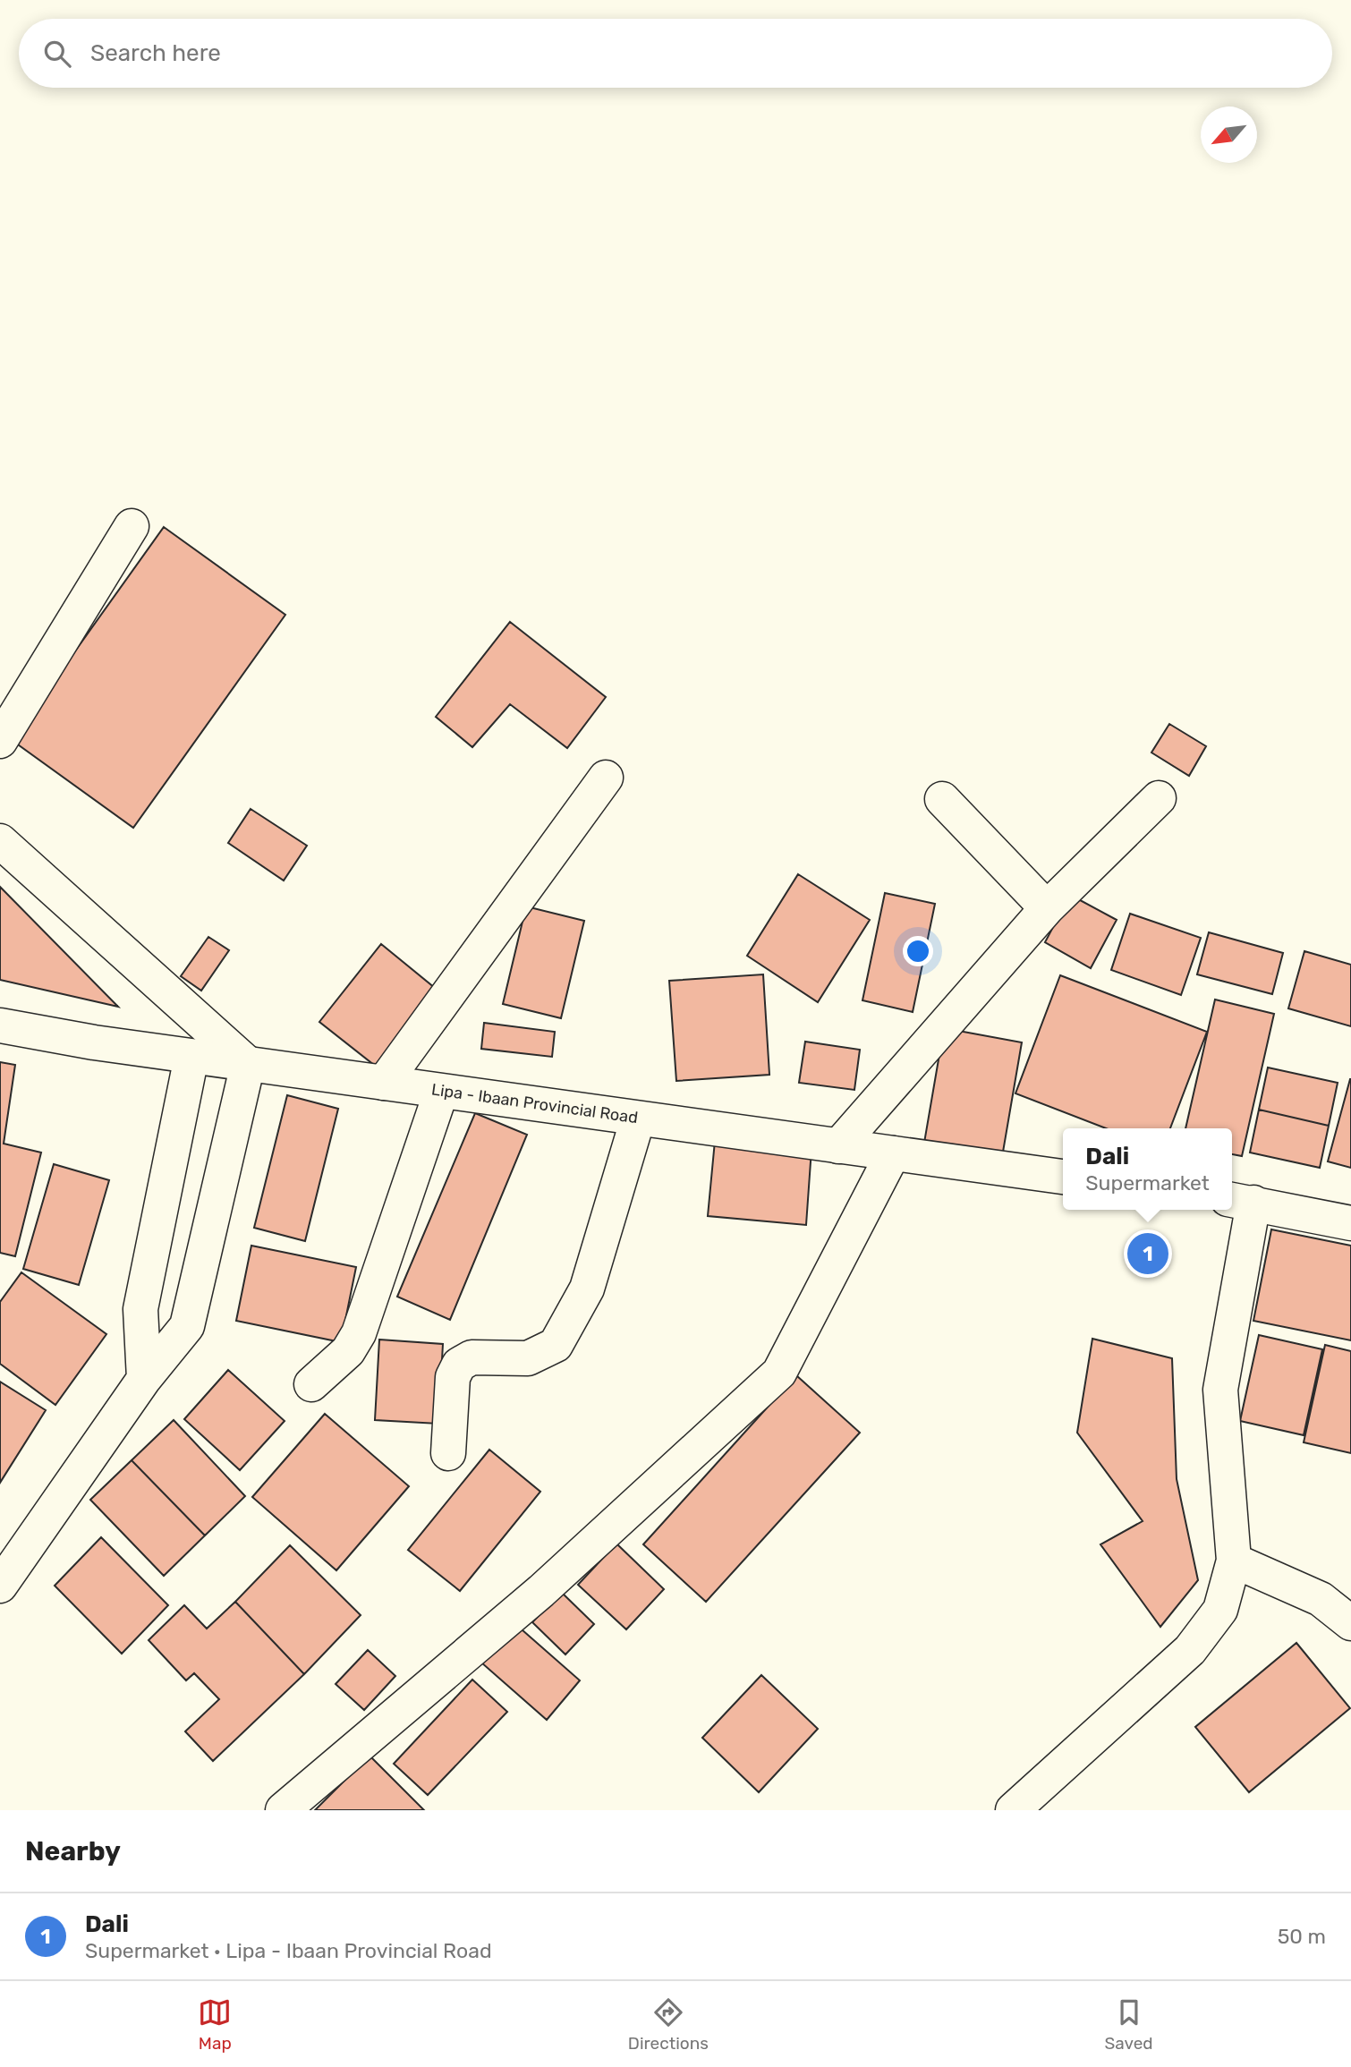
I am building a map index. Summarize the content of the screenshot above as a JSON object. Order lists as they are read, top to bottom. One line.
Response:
{"streets":{"street":["Lipa - Ibaan Provincial Road"]},"north":"bottom left","page":{"search":"Search here","popup":["Dali","Supermarket"],"pins":"1","heading":"Nearby","list":[{"mark":"1","name":"Dali","note":"Supermarket · Lipa - Ibaan Provincial Road","value":"50 m"}],"nav":["Map","Directions","Saved"]}}
